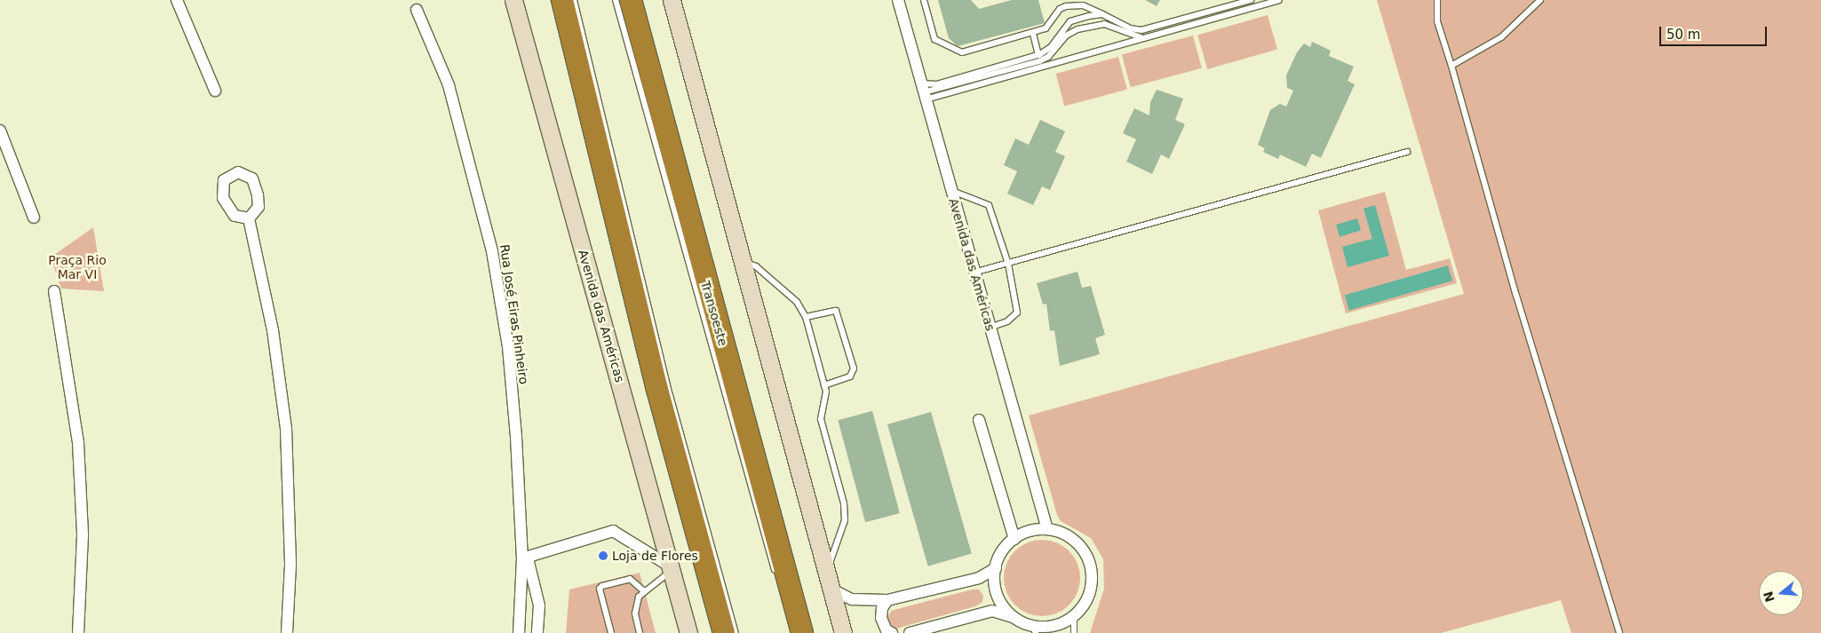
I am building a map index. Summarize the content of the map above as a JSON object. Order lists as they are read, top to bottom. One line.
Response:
{"streets":{"main road":["Avenida das Américas"],"street":["Rua José Eiras Pinheiro"],"lane":["Transoeste"]},"parks":["Praça Rio Mar VI"],"places":["Loja de Flores"],"scale_bar":"50 m","north":"left"}
